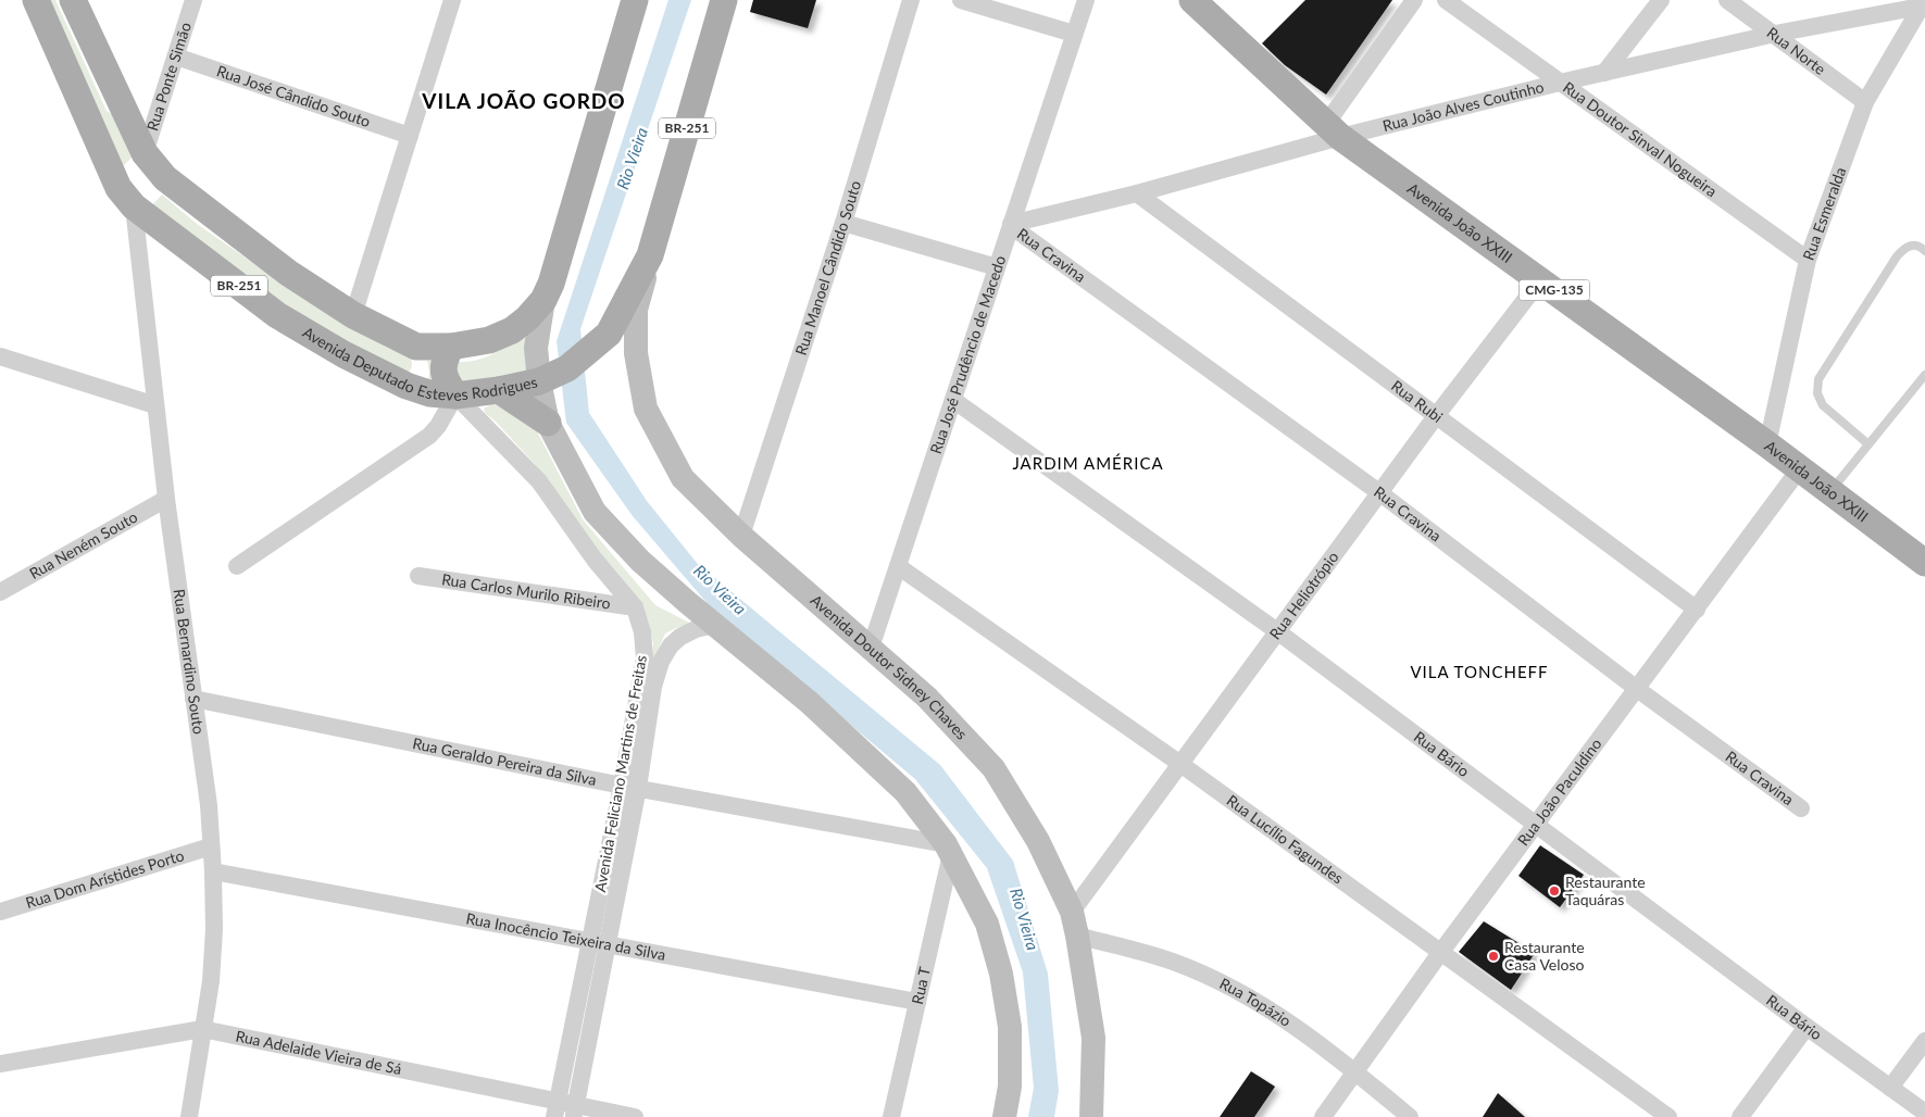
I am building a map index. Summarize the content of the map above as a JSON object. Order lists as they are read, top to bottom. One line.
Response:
{"streets":{"main road":["BR-251","Avenida João XXIII","CMG-135","Avenida Deputado Esteves Rodrigues","Avenida Doutor Sidney Chaves"],"street":["Rua Norte","Rua Ponte Simão","Rua José Cândido Souto","Rua João Alves Coutinho","Rua Doutor Sinval Nogueira","Rua Esmeralda","Rua Cravina","Rua Manoel Cândido Souto","Rua José Prudêncio de Macedo","Rua Rubi","Rua Neném Souto","Rua Carlos Murilo Ribeiro","Rua Heliotrópio","Rua Bernardino Souto","Rua Bário","Rua Geraldo Pereira da Silva","Avenida Feliciano Martins de Freitas","Rua João Paculdino","Rua Lucílio Fagundes","Rua Dom Arístides Porto","Rua Inocêncio Teixeira da Silva","Rua T","Rua Topázio","Rua Adelaide Vieira de Sá"]},"crossings":[["Rua Norte","Rua João Alves Coutinho"],["Rua Norte","Rua Esmeralda"],["Rua Ponte Simão","Rua José Cândido Souto"],["Rua Ponte Simão","Avenida Deputado Esteves Rodrigues"],["Rua João Alves Coutinho","Rua Doutor Sinval Nogueira"],["Rua João Alves Coutinho","Rua Esmeralda"],["Rua João Alves Coutinho","Avenida João XXIII"],["Rua João Alves Coutinho","Rua Cravina"],["Rua João Alves Coutinho","Rua José Prudêncio de Macedo"],["Rua João Alves Coutinho","Rua Rubi"],["Rua Doutor Sinval Nogueira","Rua Esmeralda"],["Rua Esmeralda","Avenida João XXIII"],["Avenida João XXIII","Rua Heliotrópio"],["Avenida João XXIII","Rua João Paculdino"],["Rua Cravina","Rua José Prudêncio de Macedo"],["Rua Cravina","Rua Heliotrópio"],["Rua Cravina","Rua João Paculdino"],["Rua Manoel Cândido Souto","Avenida Doutor Sidney Chaves"],["Avenida Deputado Esteves Rodrigues","Rua Bernardino Souto"],["Avenida Deputado Esteves Rodrigues","Avenida Doutor Sidney Chaves"],["Avenida Deputado Esteves Rodrigues","Avenida Feliciano Martins de Freitas"],["Rua José Prudêncio de Macedo","Avenida Doutor Sidney Chaves"],["Rua José Prudêncio de Macedo","Rua Bário"],["Rua José Prudêncio de Macedo","Rua Lucílio Fagundes"],["Rua Rubi","Rua Heliotrópio"],["Rua Rubi","Rua João Paculdino"],["Rua Neném Souto","Rua Bernardino Souto"],["Rua Carlos Murilo Ribeiro","Avenida Feliciano Martins de Freitas"],["Rua Heliotrópio","Avenida Doutor Sidney Chaves"],["Rua Heliotrópio","Rua Bário"],["Rua Heliotrópio","Rua Lucílio Fagundes"],["Rua Bernardino Souto","Rua Geraldo Pereira da Silva"],["Rua Bernardino Souto","Rua Dom Arístides Porto"],["Rua Bernardino Souto","Rua Inocêncio Teixeira da Silva"],["Rua Bernardino Souto","Rua Adelaide Vieira de Sá"],["Avenida Doutor Sidney Chaves","Rua Topázio"],["Rua Bário","Rua João Paculdino"],["Rua Geraldo Pereira da Silva","Avenida Feliciano Martins de Freitas"],["Rua Geraldo Pereira da Silva","Rua T"],["Avenida Feliciano Martins de Freitas","Rua Inocêncio Teixeira da Silva"],["Avenida Feliciano Martins de Freitas","Rua Adelaide Vieira de Sá"],["Rua João Paculdino","Rua Lucílio Fagundes"],["Rua João Paculdino","Rua Topázio"],["Rua Inocêncio Teixeira da Silva","Rua T"]],"districts":["VILA JOÃO GORDO","JARDIM AMÉRICA","VILA TONCHEFF"],"water":["Rio Vieira"],"places":["Restaurante Taquáras","Restaurante Casa Veloso"]}
